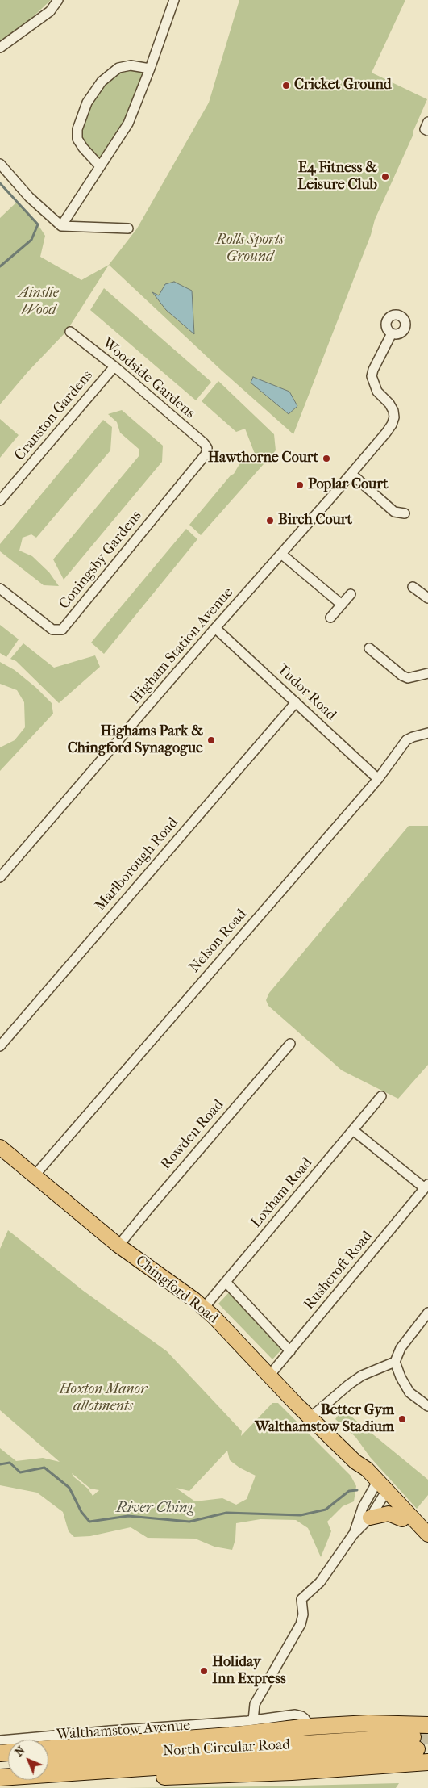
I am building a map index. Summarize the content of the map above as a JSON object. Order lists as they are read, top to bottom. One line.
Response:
{"streets":{"highway":["North Circular Road"],"main road":["Chingford Road"],"street":["Woodside Gardens","Cranston Gardens","Coningsby Gardens","Higham Station Avenue","Tudor Road","Marlborough Road","Nelson Road","Rowden Road","Loxham Road","Rushcroft Road","Walthamstow Avenue"]},"crossings":[["Woodside Gardens","Cranston Gardens"],["Woodside Gardens","Coningsby Gardens"],["Higham Station Avenue","Tudor Road"],["Tudor Road","Marlborough Road"],["Tudor Road","Nelson Road"],["Nelson Road","Chingford Road"],["Rowden Road","Chingford Road"],["Loxham Road","Chingford Road"],["Rushcroft Road","Chingford Road"]],"water":["River Ching"],"parks":["Rolls Sports Ground","Ainslie Wood","Hoxton Manor allotments"],"places":["Cricket Ground","E4 Fitness & Leisure Club","Hawthorne Court","Poplar Court","Birch Court","Highams Park & Chingford Synagogue","Better Gym Walthamstow Stadium","Holiday Inn Express"],"north":"top left"}
